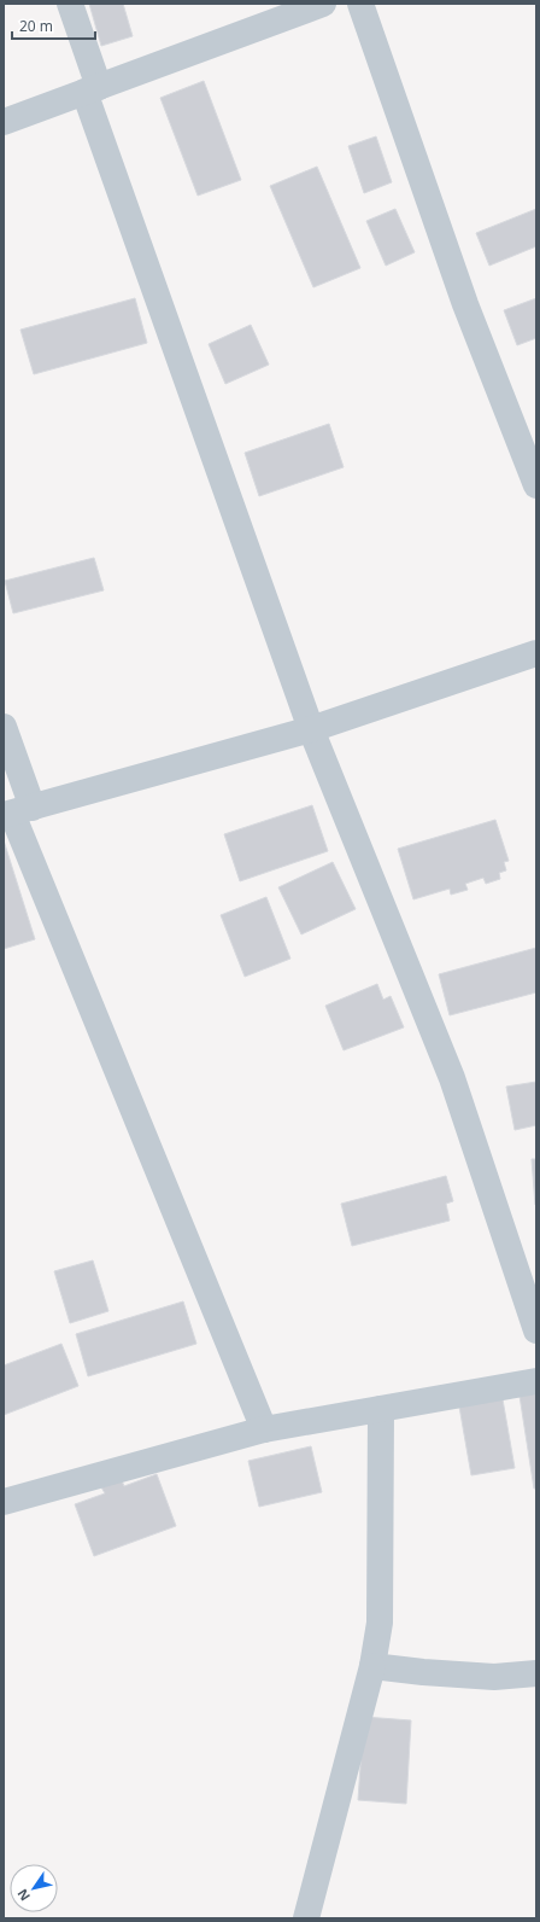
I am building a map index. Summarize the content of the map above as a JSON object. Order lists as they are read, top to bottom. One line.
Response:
{"scale_bar":"20 m","north":"bottom left"}
